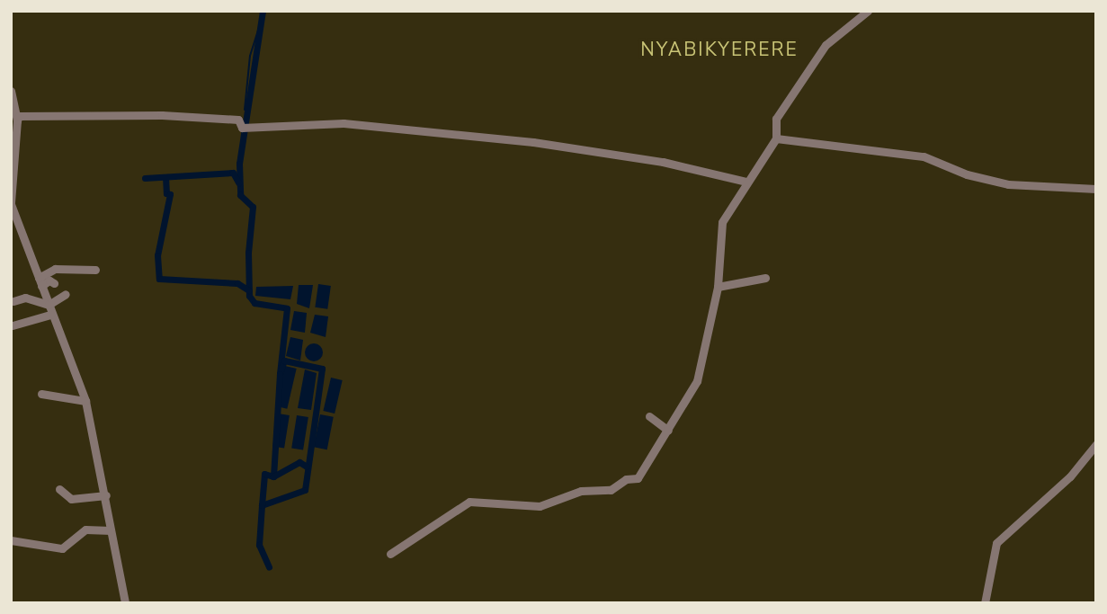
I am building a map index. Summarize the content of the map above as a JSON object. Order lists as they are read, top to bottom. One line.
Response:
{"districts":["NYABIKYERERE"]}
